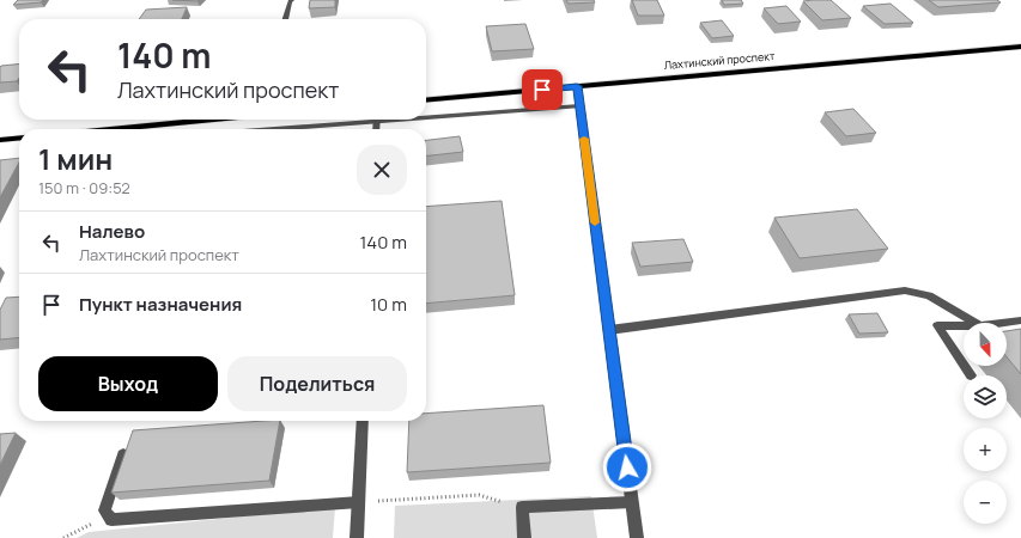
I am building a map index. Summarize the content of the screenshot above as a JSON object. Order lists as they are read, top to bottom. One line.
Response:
{"streets":{"main road":["Лахтинский проспект"]},"north":"bottom","page":{"turn":["140 m","Лахтинский проспект"],"heading":["1 мин","150 m · 09:52"],"list":[{"name":"Налево","note":"Лахтинский проспект","value":"140 m"},{"name":"Пункт назначения","value":"10 m"}],"map_buttons":["+","−"],"buttons":["Выход","Поделиться"]}}
